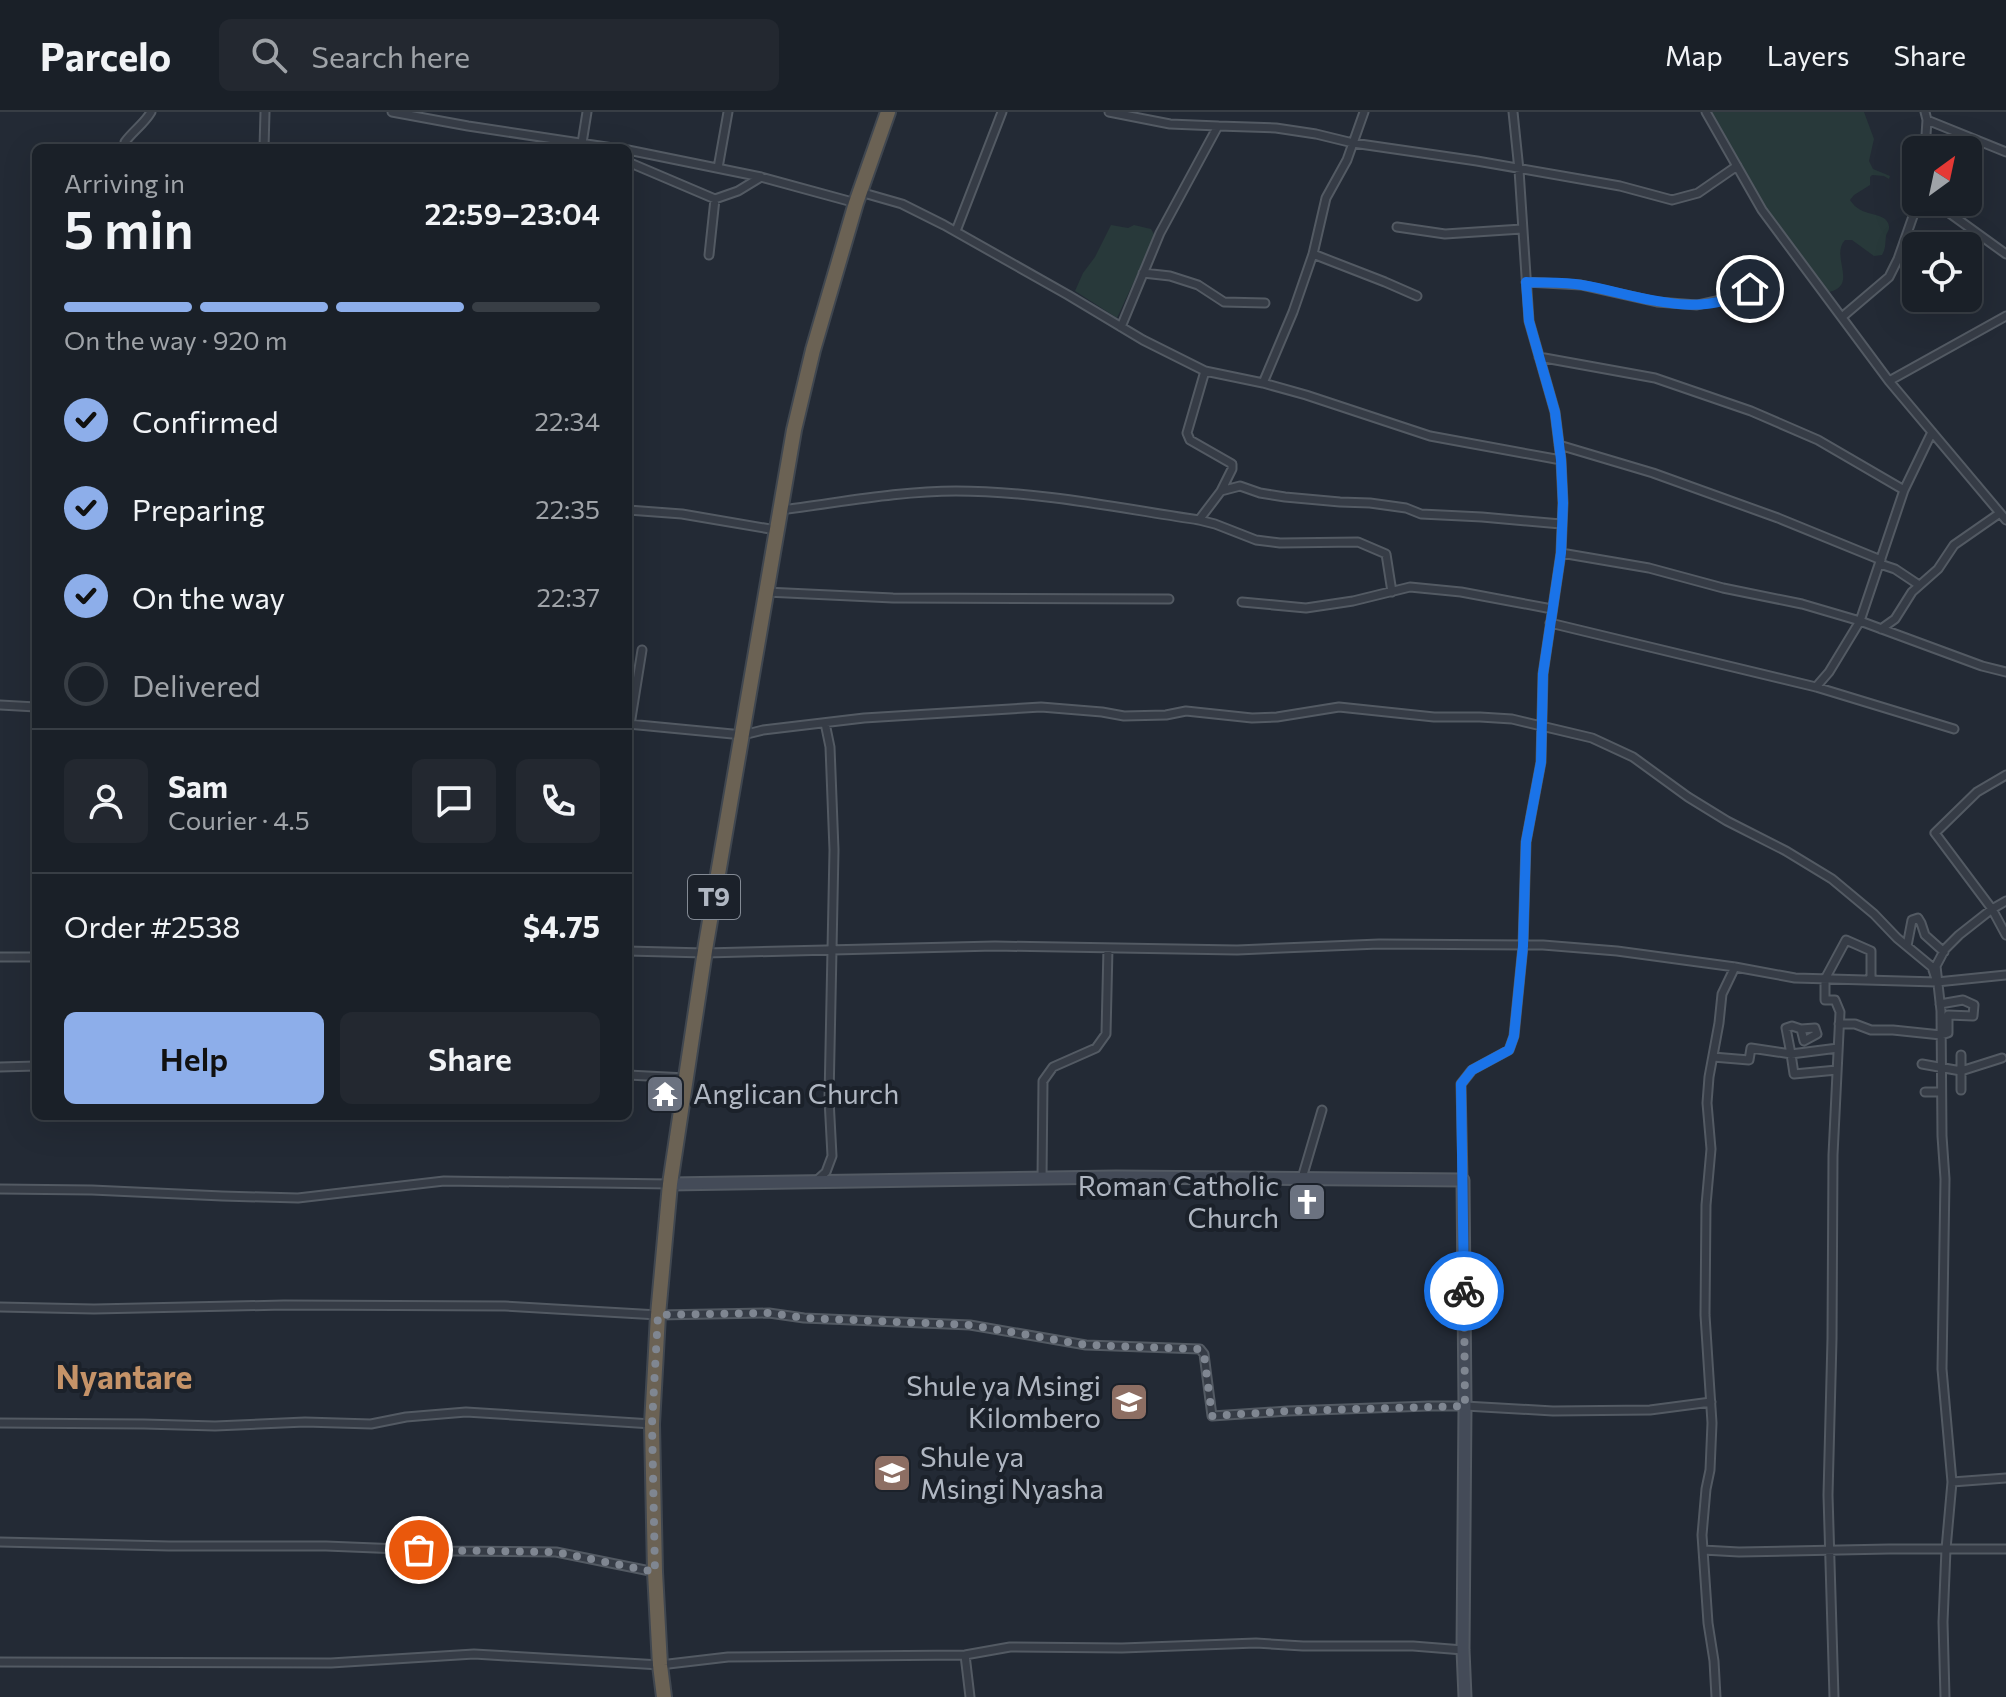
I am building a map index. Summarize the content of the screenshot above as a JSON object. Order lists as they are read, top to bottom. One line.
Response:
{"streets":{"highway":["T9"]},"districts":["Nyantare"],"places":{"temple":["Anglican Church"],"church":["Roman Catholic Church"],"school or university":["Shule ya Msingi Kilombero","Shule ya Msingi Nyasha"]},"north":"top right","page":{"header":"Parcelo","search":"Search here","nav":["Map","Layers","Share"],"heading":["5 min","Arriving in","22:59–23:04"],"panel":["Sam","Courier · 4.5","Order #2538","$4.75"],"bar":"On the way · 920 m","list":[["Confirmed","22:34"],["Preparing","22:35"],["On the way","22:37"],"Delivered"],"buttons":["Help","Share"]}}
